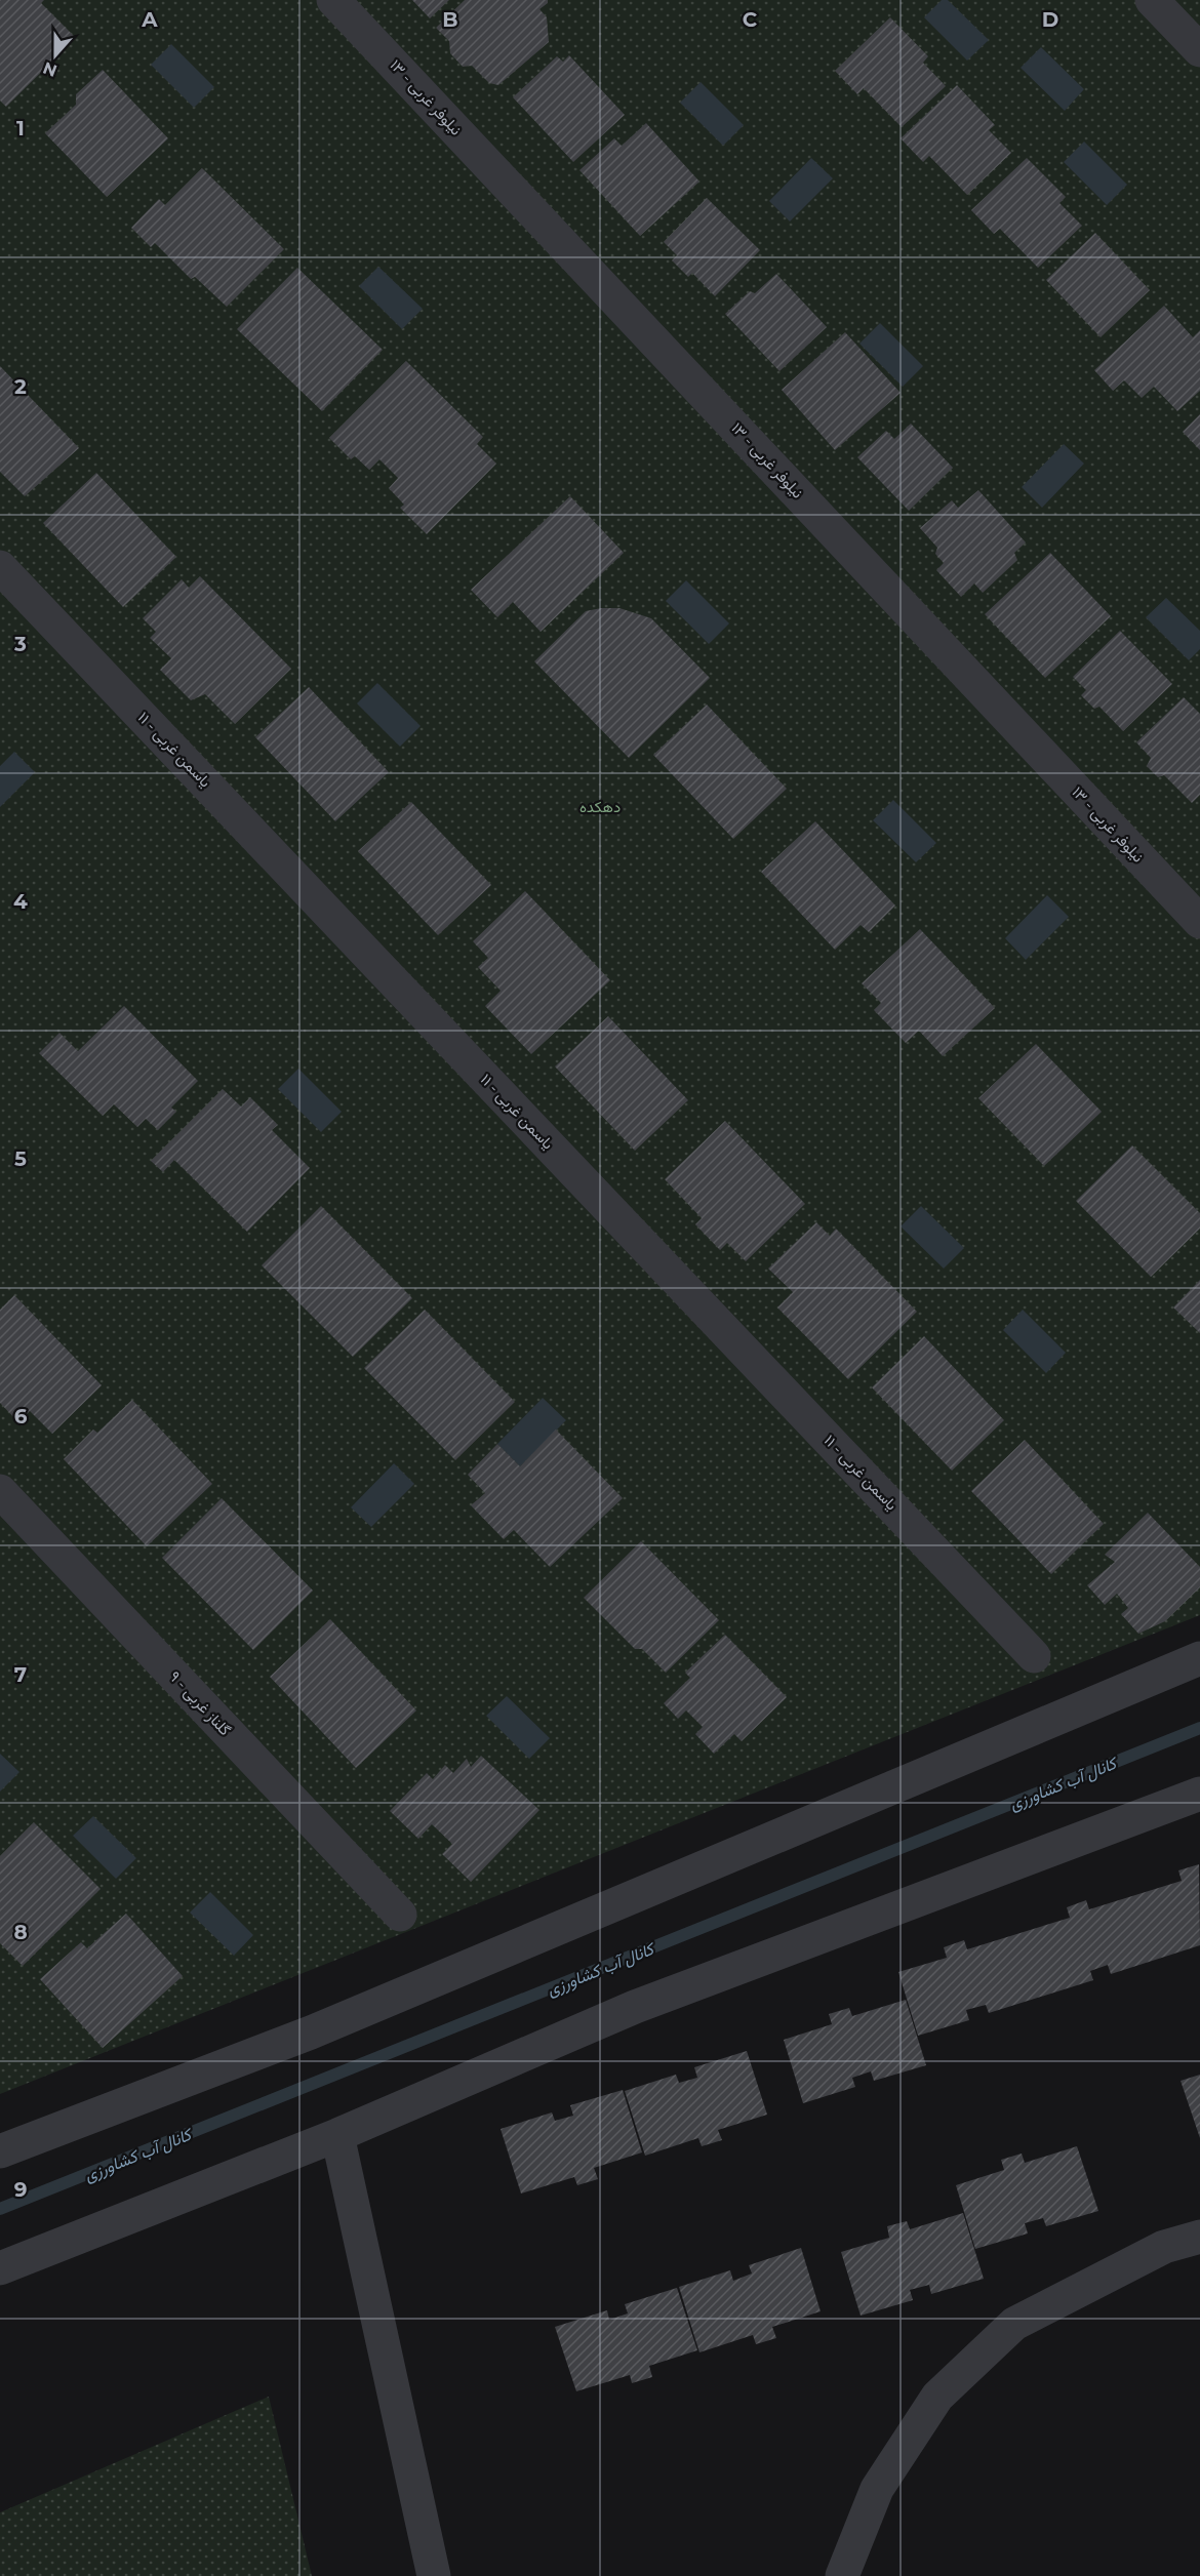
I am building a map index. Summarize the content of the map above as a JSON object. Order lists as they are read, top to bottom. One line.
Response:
{"streets":{"street":["نیلوفر غربی - ۱۳","یاسمن غربی - ۱۱","گلناز غربی - ۹"]},"water":["کانال آب کشاورزی"],"parks":["دهکده"],"north":"bottom","grid":{"columns":["A","B","C","D"],"rows":["1","2","3","4","5","6","7","8","9"]}}
